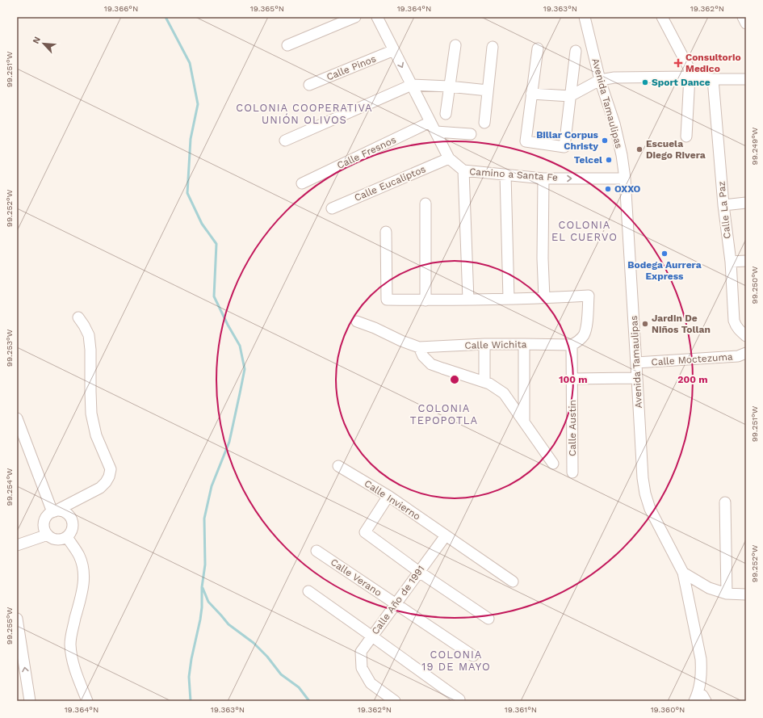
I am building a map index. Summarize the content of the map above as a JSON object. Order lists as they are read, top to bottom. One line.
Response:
{"streets":{"street":["Calle Pinos","Avenida Tamaulipas","Calle Fresnos","Camino a Santa Fe","Calle Eucaliptos","Calle La Paz","Calle Wichita","Calle Moctezuma","Calle Austin","Calle Invierno","Calle Verano","Calle Año de 1991"]},"crossings":[["Calle Pinos","Camino a Santa Fe"],["Avenida Tamaulipas","Camino a Santa Fe"],["Avenida Tamaulipas","Calle Moctezuma"],["Calle Fresnos","Camino a Santa Fe"],["Camino a Santa Fe","Calle Eucaliptos"],["Calle Wichita","Calle Austin"],["Calle Invierno","Calle Año de 1991"],["Calle Verano","Calle Año de 1991"]],"districts":["COLONIA COOPERATIVA UNIÓN OLIVOS","COLONIA EL CUERVO","COLONIA TEPOPOTLA","COLONIA 19 DE MAYO"],"places":{"health":["Consultorio Medico"],"other":["Sport Dance","Billar Corpus Christy","Escuela Diego Rivera","Telcel","OXXO","Bodega Aurrera Express","Jardin De Niños Tollan"]},"north":"top left","coordinates":["19.366°N","19.365°N","19.364°N","19.363°N","19.362°N","99.251°W","99.249°W","99.252°W","99.250°W","99.253°W","99.254°W","99.255°W","19.361°N","19.360°N"],"rings":["100 m","200 m"]}
